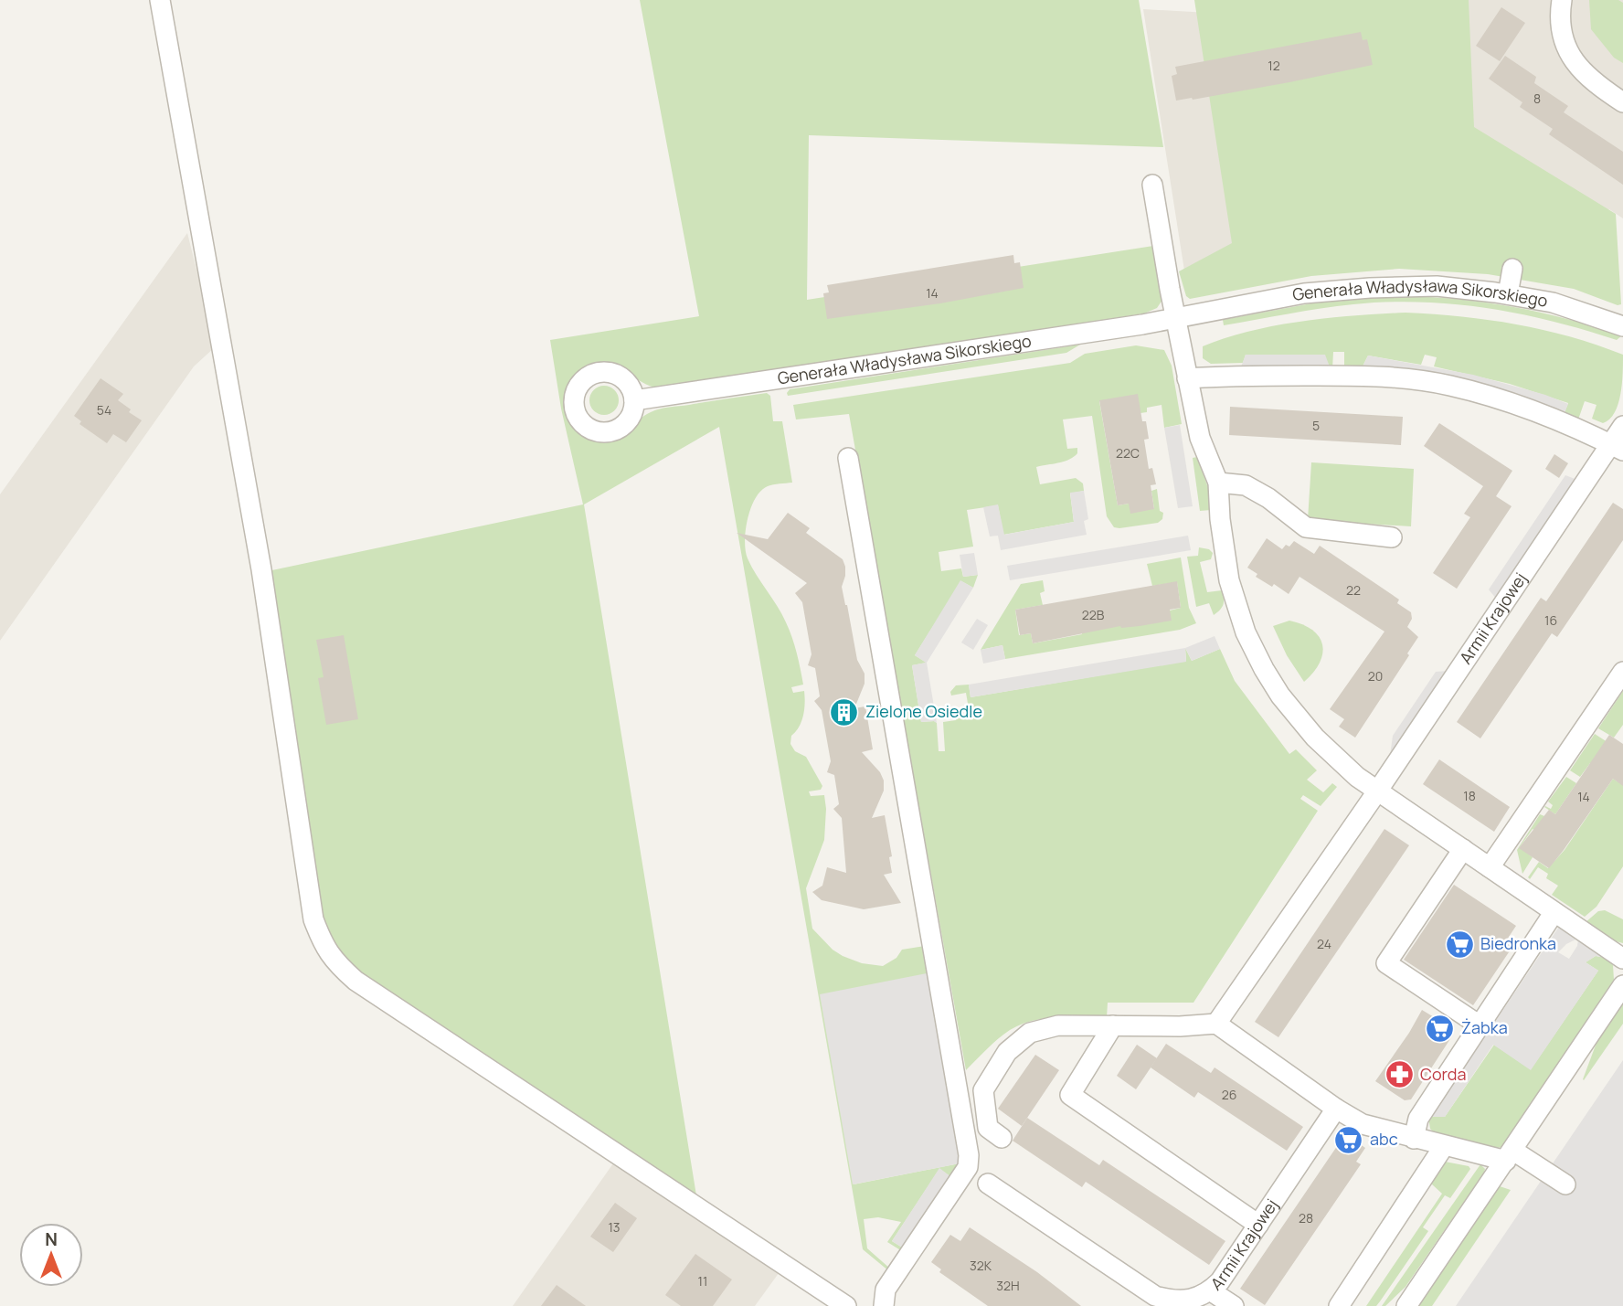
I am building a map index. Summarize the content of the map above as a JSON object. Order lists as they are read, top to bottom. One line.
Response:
{"streets":{"street":["Generała Władysława Sikorskiego","Armii Krajowej"]},"places":{"building":["Zielone Osiedle"],"supermarket":["Biedronka","Żabka","abc"],"pharmacy":["Corda"]},"house_numbers":["12","8","14","54","5","22C","22","22B","16","20","18","14","24","26","28","13","32K","11","32H"],"north":"top"}
